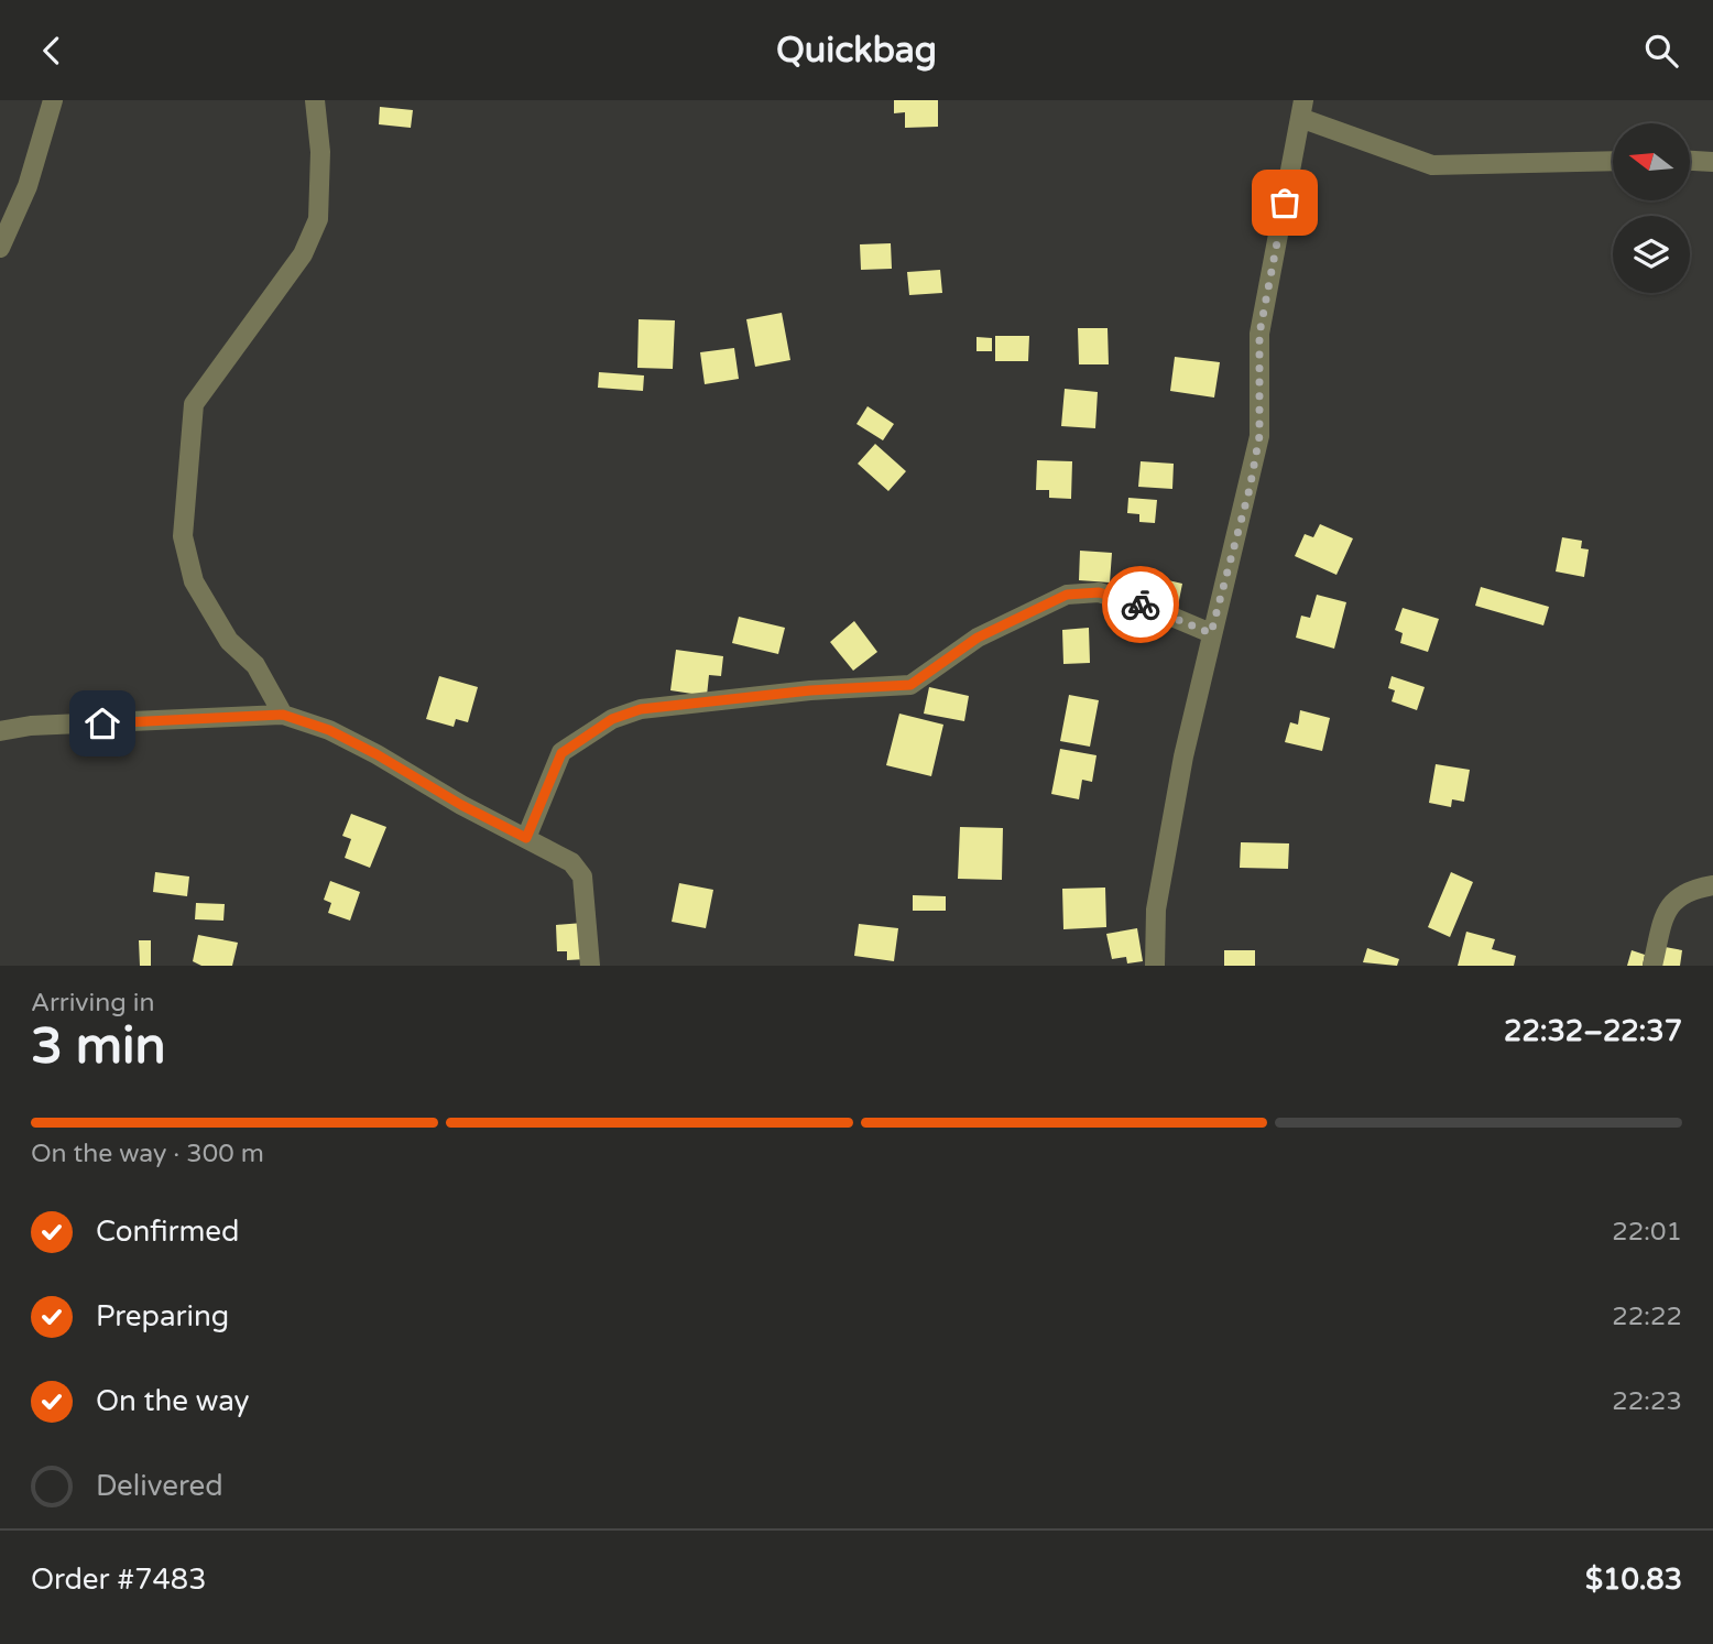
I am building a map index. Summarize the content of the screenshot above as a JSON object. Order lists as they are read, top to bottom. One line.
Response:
{"north":"left","page":{"header":"Quickbag","heading":["3 min","Arriving in","22:32–22:37"],"panel":["Order #7483","$10.83"],"bar":"On the way · 300 m","list":[["Confirmed","22:01"],["Preparing","22:22"],["On the way","22:23"],"Delivered"]}}
